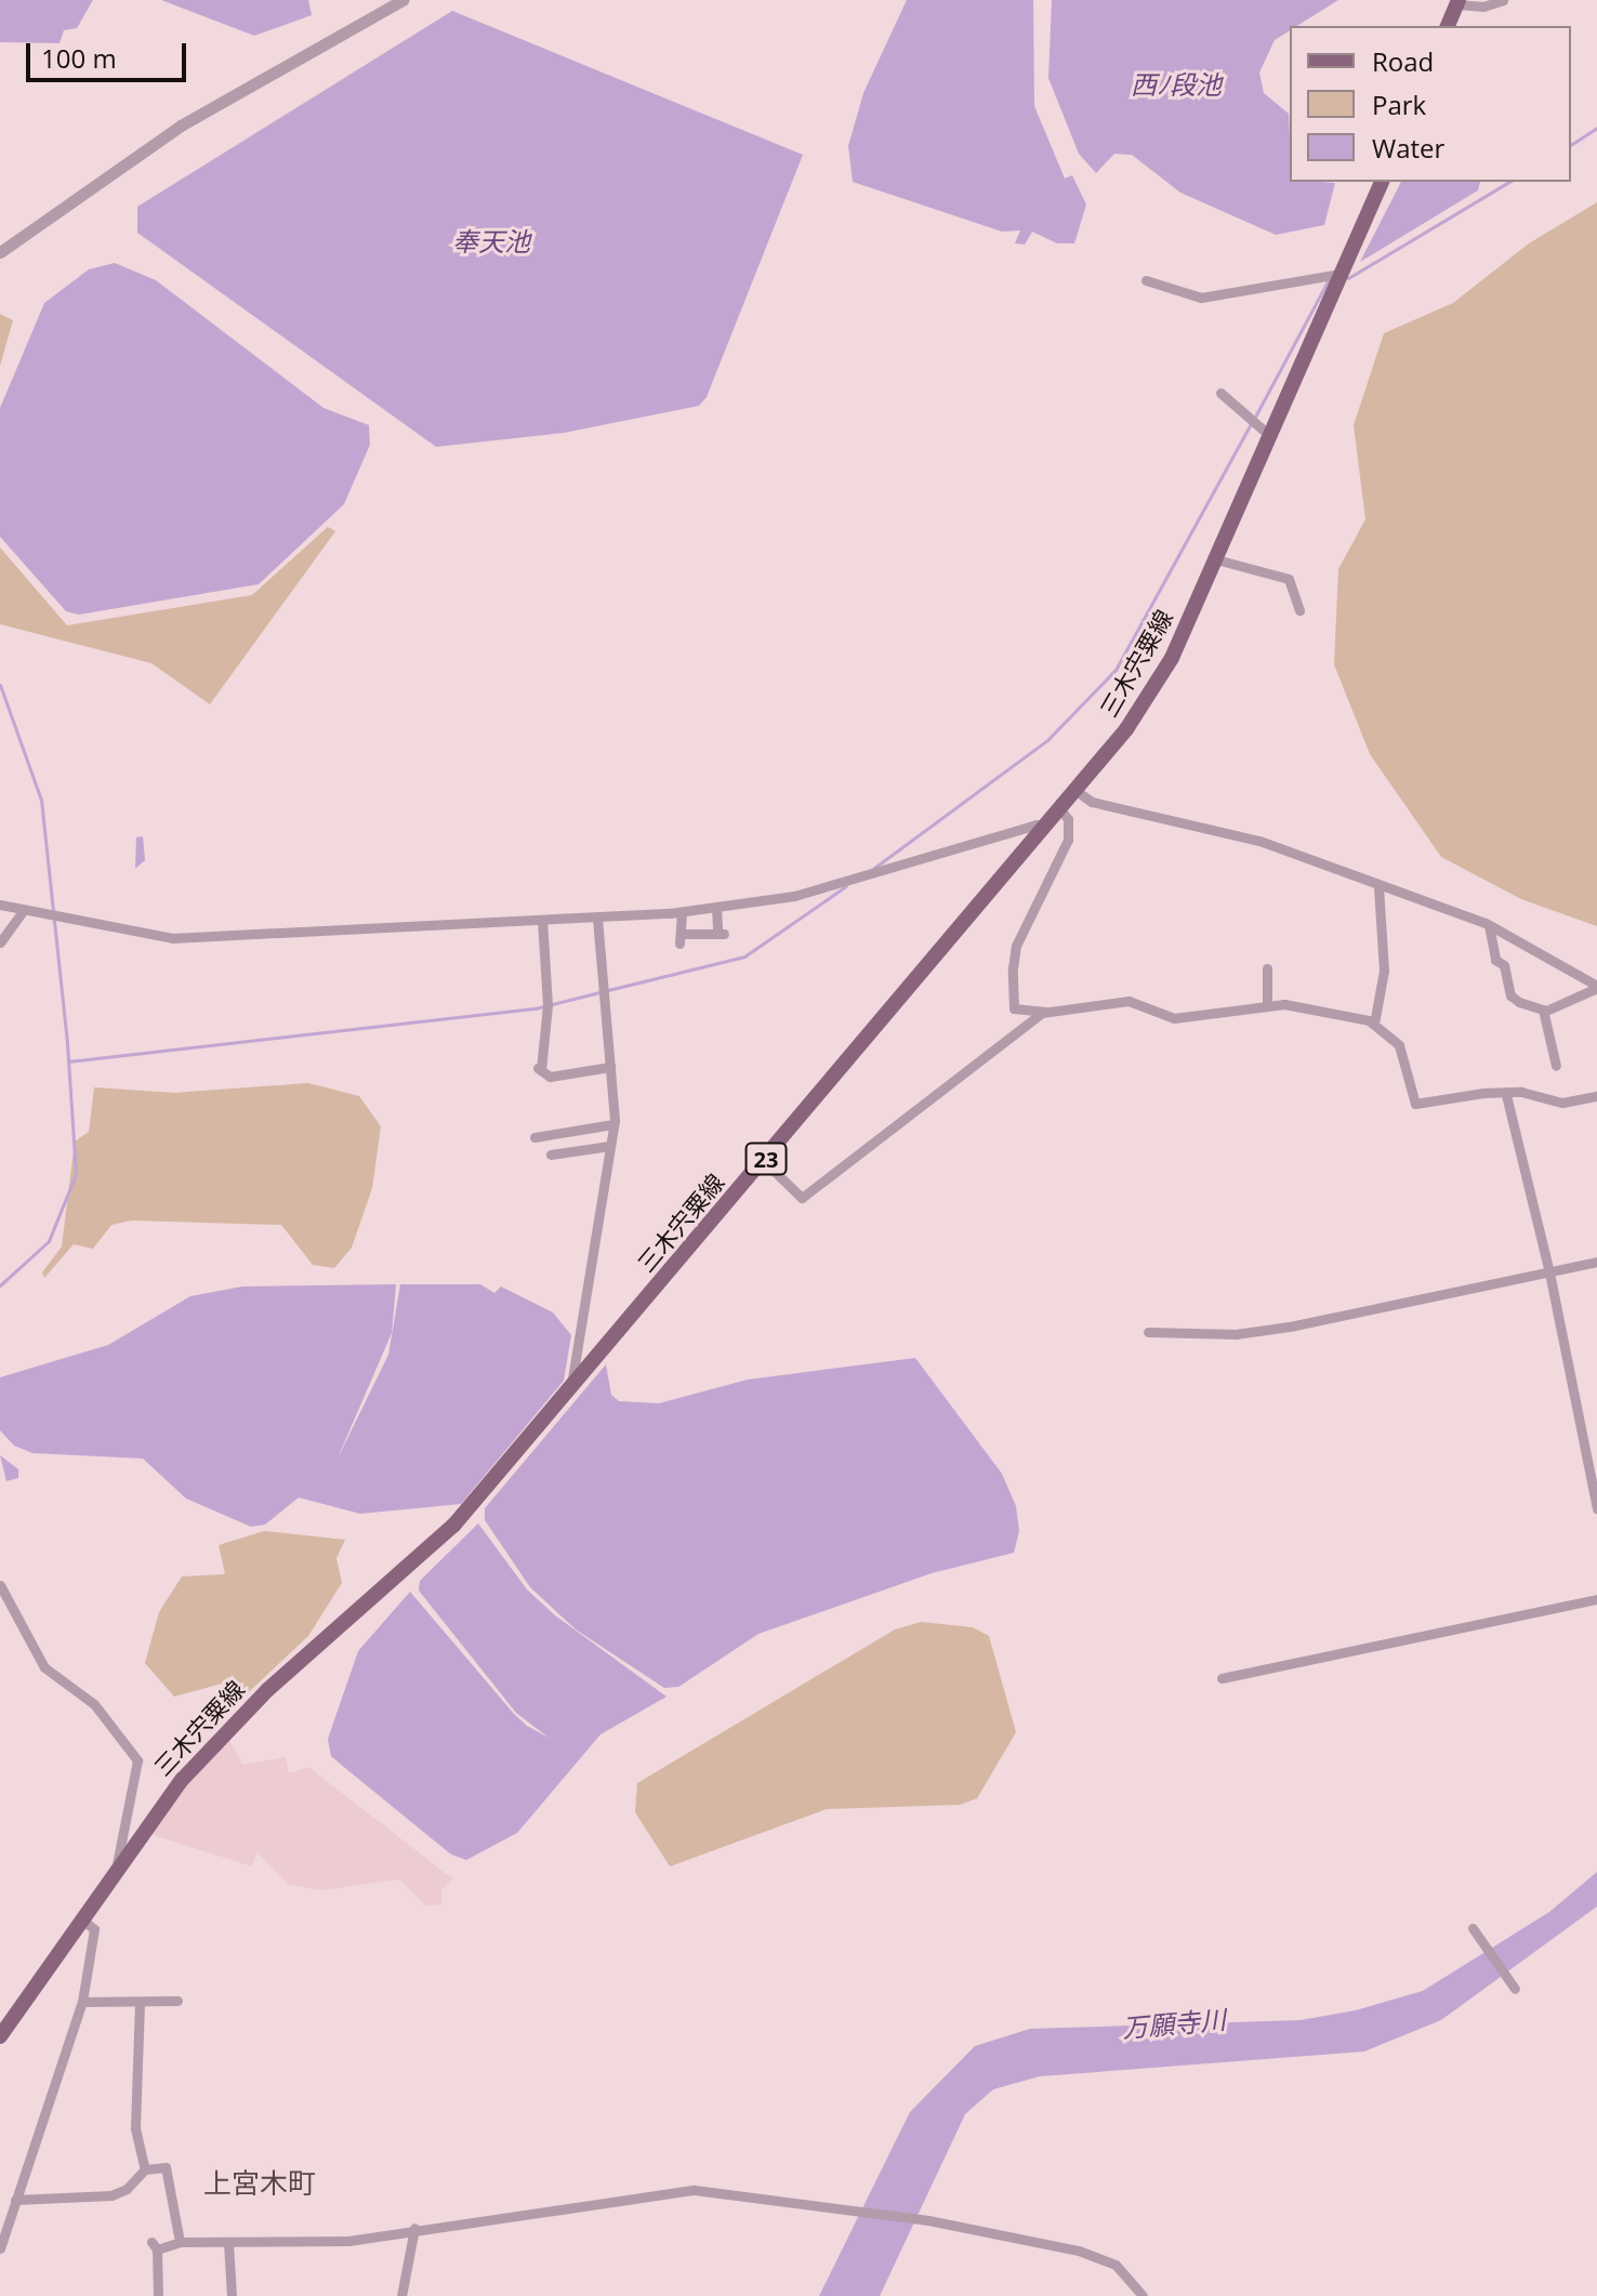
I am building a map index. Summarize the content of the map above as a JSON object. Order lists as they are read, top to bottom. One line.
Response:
{"streets":{"main road":["三木宍粟線","23"]},"districts":["上宮木町"],"water":["西ﾉ段池","奉天池","万願寺川"],"legend":["Road","Park","Water"],"scale_bar":"100 m"}
